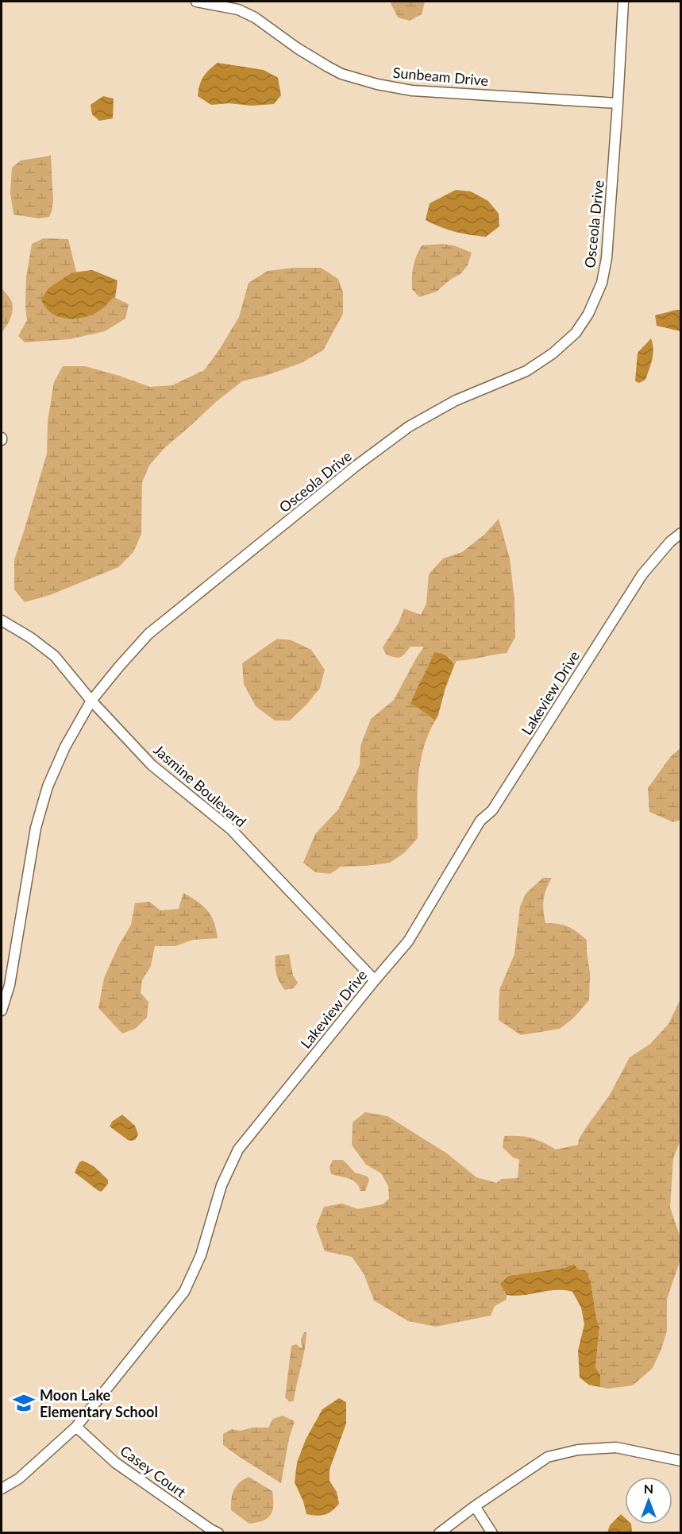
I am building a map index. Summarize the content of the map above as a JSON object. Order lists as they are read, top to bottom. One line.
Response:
{"streets":{"street":["Sunbeam Drive","Osceola Drive","Lakeview Drive","Jasmine Boulevard","Casey Court"]},"crossings":[["Sunbeam Drive","Osceola Drive"],["Osceola Drive","Jasmine Boulevard"],["Lakeview Drive","Jasmine Boulevard"],["Lakeview Drive","Casey Court"]],"places":{"school or university":["Moon Lake Elementary School"]},"north":"top"}
